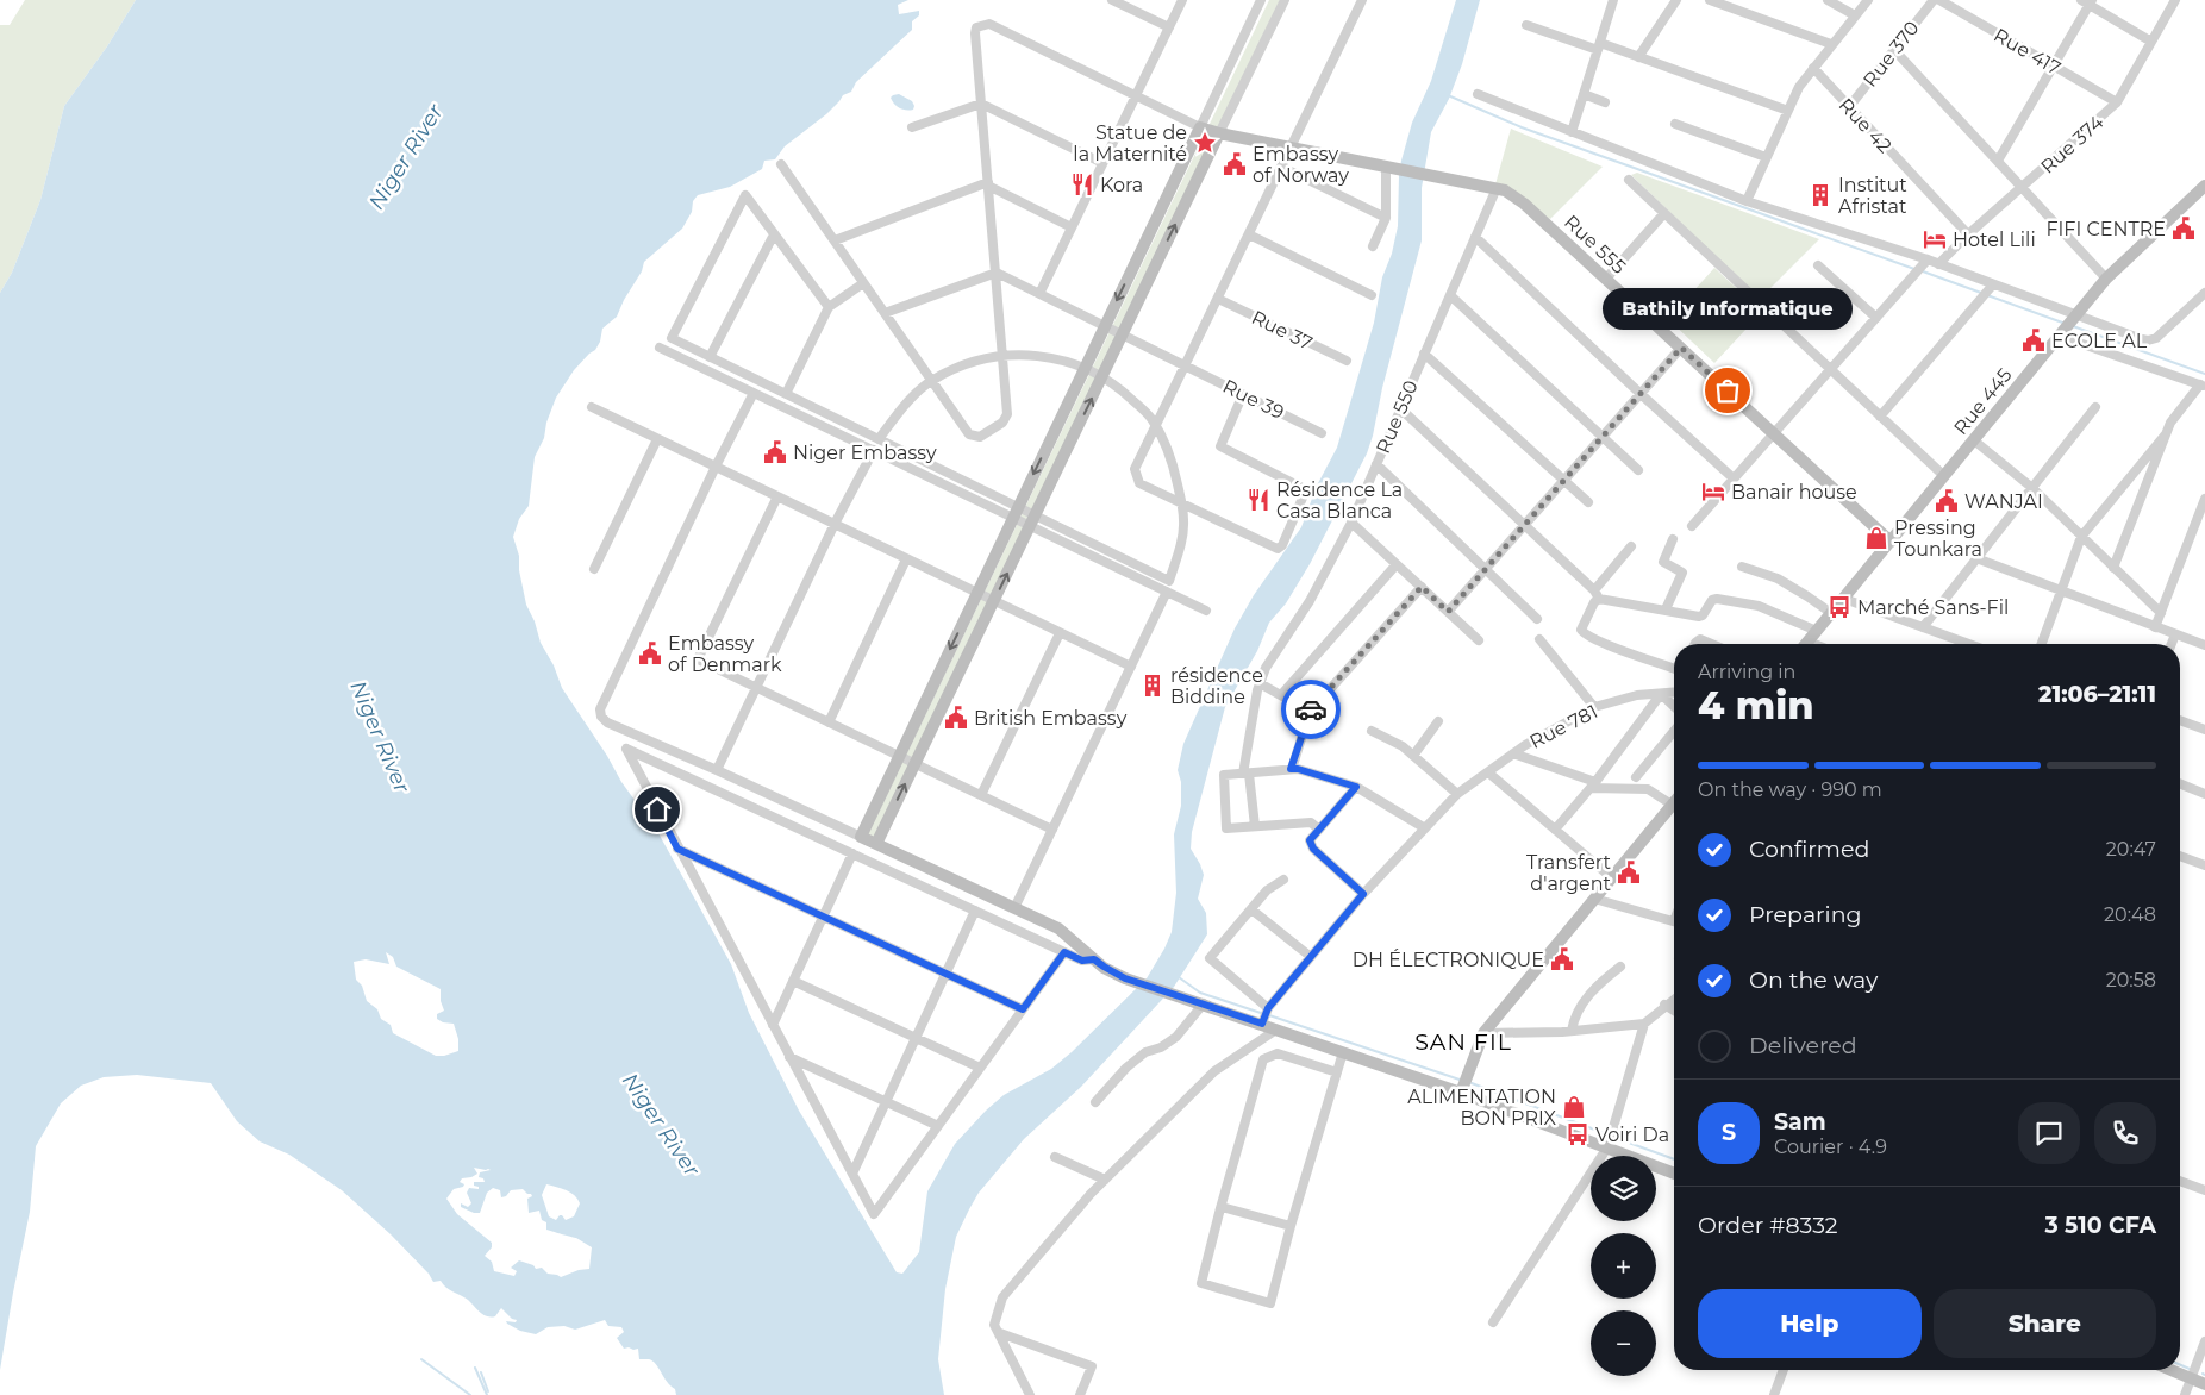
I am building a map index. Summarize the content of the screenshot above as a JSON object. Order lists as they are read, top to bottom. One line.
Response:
{"streets":{"street":["Rue 417","Rue 370","Rue 42","Rue 374","Rue 555","Rue 37","Rue 39","Rue 445","Rue 550","Rue 781"]},"crossings":[["Rue 417","Rue 374"],["Rue 370","Rue 42"],["Rue 42","Rue 374"],["Rue 555","Rue 445"],["Rue 555","Rue 550"]],"districts":["SAN FIL"],"water":["Niger River"],"places":{"place":["Statue de la Maternité"],"public building":["Embassy of Norway","FIFI CENTRE","ECOLE AL","Niger Embassy","WANJAI","Embassy of Denmark","British Embassy","Transfert d'argent","DH ÉLECTRONIQUE"],"restaurant":["Kora","Résidence La Casa Blanca"],"building":["Institut Afristat","résidence Biddine"],"hotel":["Hotel Lili","Banair house"],"other":["Bathily Informatique"],"shop":["Pressing Tounkara","ALIMENTATION BON PRIX"],"bus stop":["Marché Sans-Fil","Voiri Da"]},"page":{"bubble":"Bathily Informatique","heading":["4 min","Arriving in","21:06–21:11"],"panel":["Sam","Courier · 4.9","Order #8332","3 510 CFA"],"bar":"On the way · 990 m","list":[["Confirmed","20:47"],["Preparing","20:48"],["On the way","20:58"],"Delivered"],"round":"S","map_buttons":["+","−"],"buttons":["Help","Share"]}}
